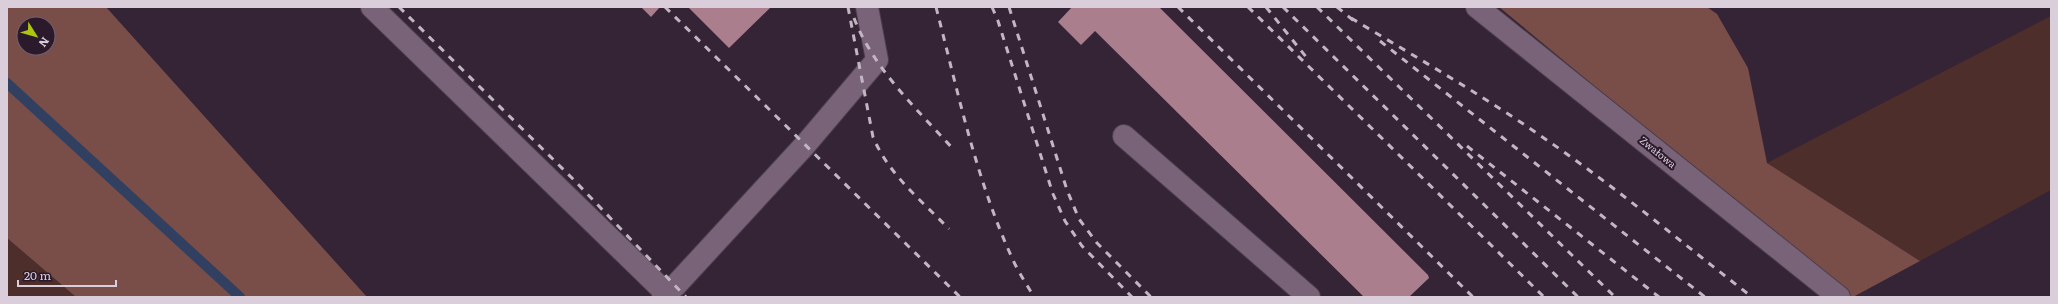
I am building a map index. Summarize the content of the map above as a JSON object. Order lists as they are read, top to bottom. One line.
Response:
{"streets":{"street":["Zwałowa"]},"scale_bar":"20 m","north":"bottom right"}
